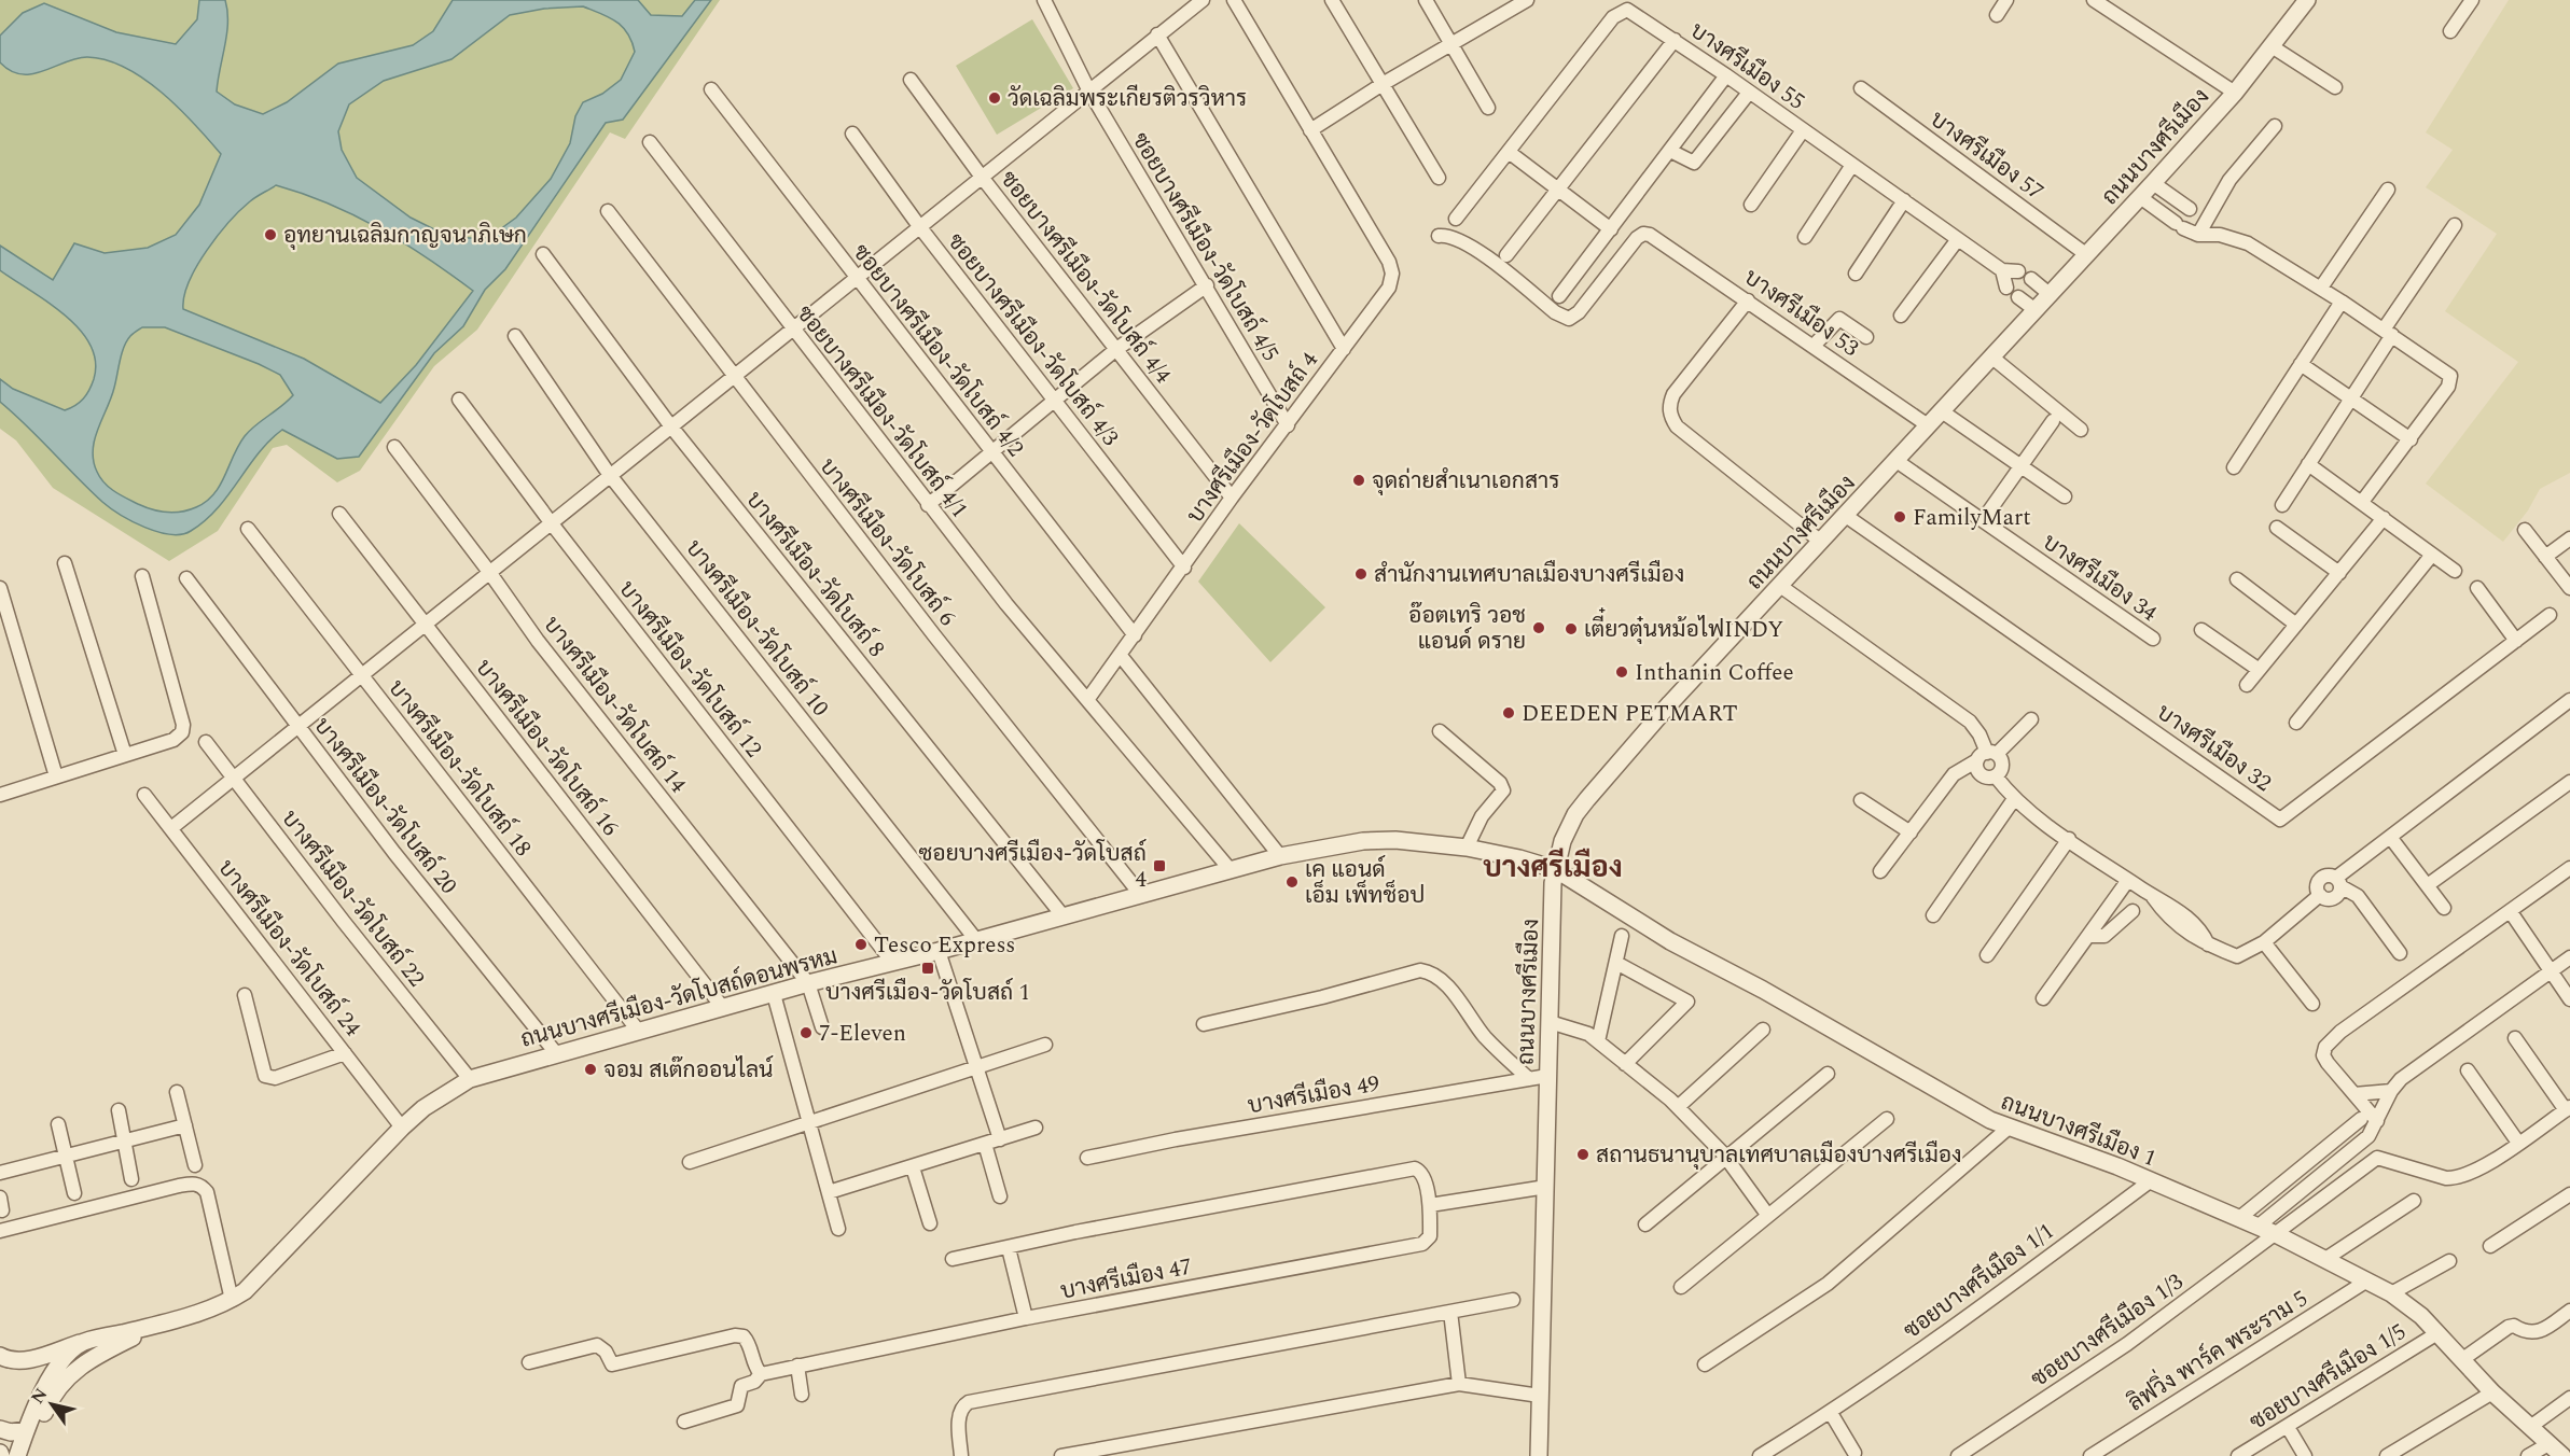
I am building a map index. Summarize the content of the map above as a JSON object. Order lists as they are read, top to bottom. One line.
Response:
{"streets":{"street":["บางศรีเมือง 55","ถนนบางศรีเมือง","บางศรีเมือง 57","ซอยบางศรีเมือง-วัดโบสถ์ 4/5","ซอยบางศรีเมือง-วัดโบสถ์ 4/4","บางศรีเมือง 53","ซอยบางศรีเมือง-วัดโบสถ์ 4/3","ซอยบางศรีเมือง-วัดโบสถ์ 4/2","ซอยบางศรีเมือง-วัดโบสถ์ 4/1","บางศรีเมือง-วัดโบสถ์ 4","บางศรีเมือง-วัดโบสถ์ 6","บางศรีเมือง-วัดโบสถ์ 8","บางศรีเมือง 34","บางศรีเมือง-วัดโบสถ์ 10","บางศรีเมือง-วัดโบสถ์ 12","บางศรีเมือง-วัดโบสถ์ 14","บางศรีเมือง-วัดโบสถ์ 16","บางศรีเมือง 32","บางศรีเมือง-วัดโบสถ์ 18","บางศรีเมือง-วัดโบสถ์ 20","บางศรีเมือง-วัดโบสถ์ 22","บางศรีเมือง-วัดโบสถ์ 24","ถนนบางศรีเมือง-วัดโบสถ์ดอนพรหม","บางศรีเมือง 49","ถนนบางศรีเมือง 1","บางศรีเมือง 47","ซอยบางศรีเมือง 1/1","ซอยบางศรีเมือง 1/3","ลิฟวิ่ง พาร์ค พระราม 5","ซอยบางศรีเมือง 1/5"]},"crossings":[["ถนนบางศรีเมือง","บางศรีเมือง 57"],["ถนนบางศรีเมือง","บางศรีเมือง 53"],["ถนนบางศรีเมือง","บางศรีเมือง 34"],["ถนนบางศรีเมือง","บางศรีเมือง 32"],["ถนนบางศรีเมือง","ถนนบางศรีเมือง-วัดโบสถ์ดอนพรหม"],["ถนนบางศรีเมือง","บางศรีเมือง 49"],["ถนนบางศรีเมือง","ถนนบางศรีเมือง 1"],["ซอยบางศรีเมือง-วัดโบสถ์ 4/5","บางศรีเมือง-วัดโบสถ์ 4"],["ซอยบางศรีเมือง-วัดโบสถ์ 4/4","บางศรีเมือง-วัดโบสถ์ 4"],["ซอยบางศรีเมือง-วัดโบสถ์ 4/3","บางศรีเมือง-วัดโบสถ์ 4"],["ซอยบางศรีเมือง-วัดโบสถ์ 4/2","บางศรีเมือง-วัดโบสถ์ 4"],["ซอยบางศรีเมือง-วัดโบสถ์ 4/1","บางศรีเมือง-วัดโบสถ์ 4"],["บางศรีเมือง-วัดโบสถ์ 6","ถนนบางศรีเมือง-วัดโบสถ์ดอนพรหม"],["บางศรีเมือง-วัดโบสถ์ 8","ถนนบางศรีเมือง-วัดโบสถ์ดอนพรหม"],["บางศรีเมือง-วัดโบสถ์ 10","ถนนบางศรีเมือง-วัดโบสถ์ดอนพรหม"],["บางศรีเมือง-วัดโบสถ์ 12","ถนนบางศรีเมือง-วัดโบสถ์ดอนพรหม"],["บางศรีเมือง-วัดโบสถ์ 14","ถนนบางศรีเมือง-วัดโบสถ์ดอนพรหม"],["บางศรีเมือง-วัดโบสถ์ 16","ถนนบางศรีเมือง-วัดโบสถ์ดอนพรหม"],["บางศรีเมือง-วัดโบสถ์ 18","ถนนบางศรีเมือง-วัดโบสถ์ดอนพรหม"],["บางศรีเมือง-วัดโบสถ์ 20","ถนนบางศรีเมือง-วัดโบสถ์ดอนพรหม"],["บางศรีเมือง-วัดโบสถ์ 22","ถนนบางศรีเมือง-วัดโบสถ์ดอนพรหม"],["บางศรีเมือง-วัดโบสถ์ 24","ถนนบางศรีเมือง-วัดโบสถ์ดอนพรหม"],["ถนนบางศรีเมือง-วัดโบสถ์ดอนพรหม","ถนนบางศรีเมือง 1"],["ถนนบางศรีเมือง 1","ซอยบางศรีเมือง 1/1"],["ถนนบางศรีเมือง 1","ซอยบางศรีเมือง 1/3"],["ถนนบางศรีเมือง 1","ลิฟวิ่ง พาร์ค พระราม 5"],["ถนนบางศรีเมือง 1","ซอยบางศรีเมือง 1/5"]],"districts":["บางศรีเมือง"],"places":{"other":["วัดเฉลิมพระเกียรติวรวิหาร","อุทยานเฉลิมกาญจนาภิเษก","จุดถ่ายสำเนาเอกสาร","FamilyMart","สำนักงานเทศบาลเมืองบางศรีเมือง","อ๊อตเทริ วอช แอนด์ ดราย","เตี๋ยวตุ๋นหม้อไฟINDY","Inthanin Coffee","DEEDEN PETMART","เค แอนด์ เอ็ม เพ็ทช็อป","Tesco Express","7-Eleven","จอม สเต๊กออนไลน์","สถานธนานุบาลเทศบาลเมืองบางศรีเมือง"],"transit":["ซอยบางศรีเมือง-วัดโบสถ์ 4","บางศรีเมือง-วัดโบสถ์ 1"]},"north":"top left"}
